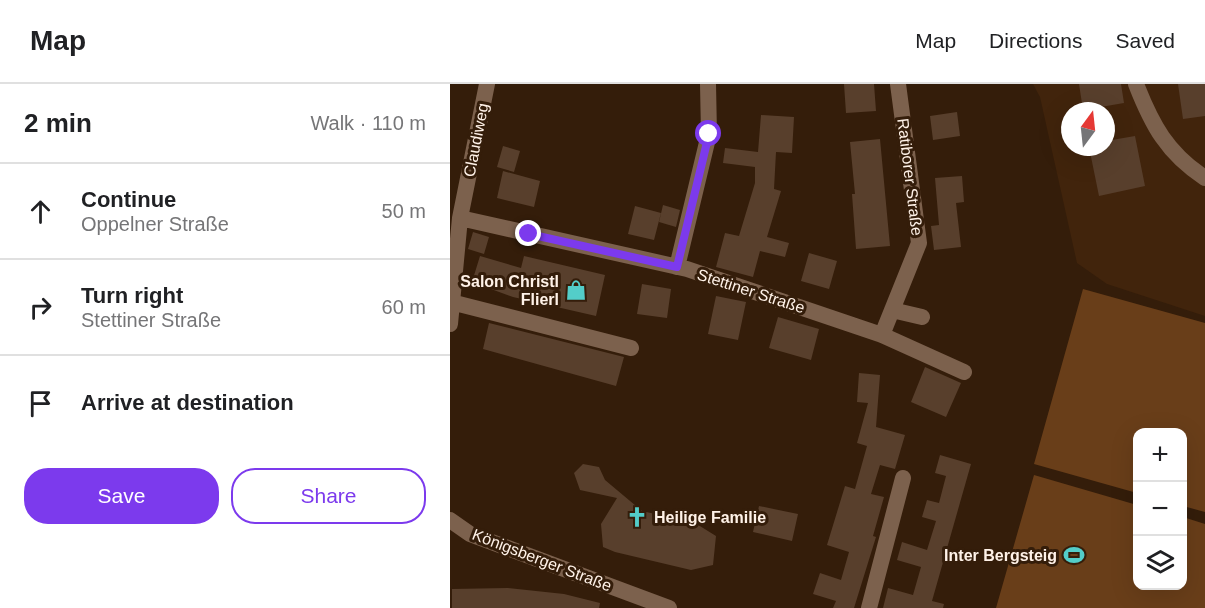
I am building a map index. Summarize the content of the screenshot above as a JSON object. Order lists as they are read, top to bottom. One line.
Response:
{"streets":{"street":["Claudiweg","Ratiborer Straße","Stettiner Straße","Königsberger Straße"]},"crossings":[["Claudiweg","Stettiner Straße"],["Ratiborer Straße","Stettiner Straße"]],"places":{"shop":["Salon Christl Flierl"],"church":["Heilige Familie"],"sports":["Inter Bergsteig"]},"north":"top","page":{"header":"Map","nav":["Map","Directions","Saved"],"heading":["2 min","Walk · 110 m"],"list":[["Continue","Oppelner Straße","50 m"],["Turn right","Stettiner Straße","60 m"],"Arrive at destination"],"map_buttons":["+","−"],"buttons":["Save","Share"]}}
